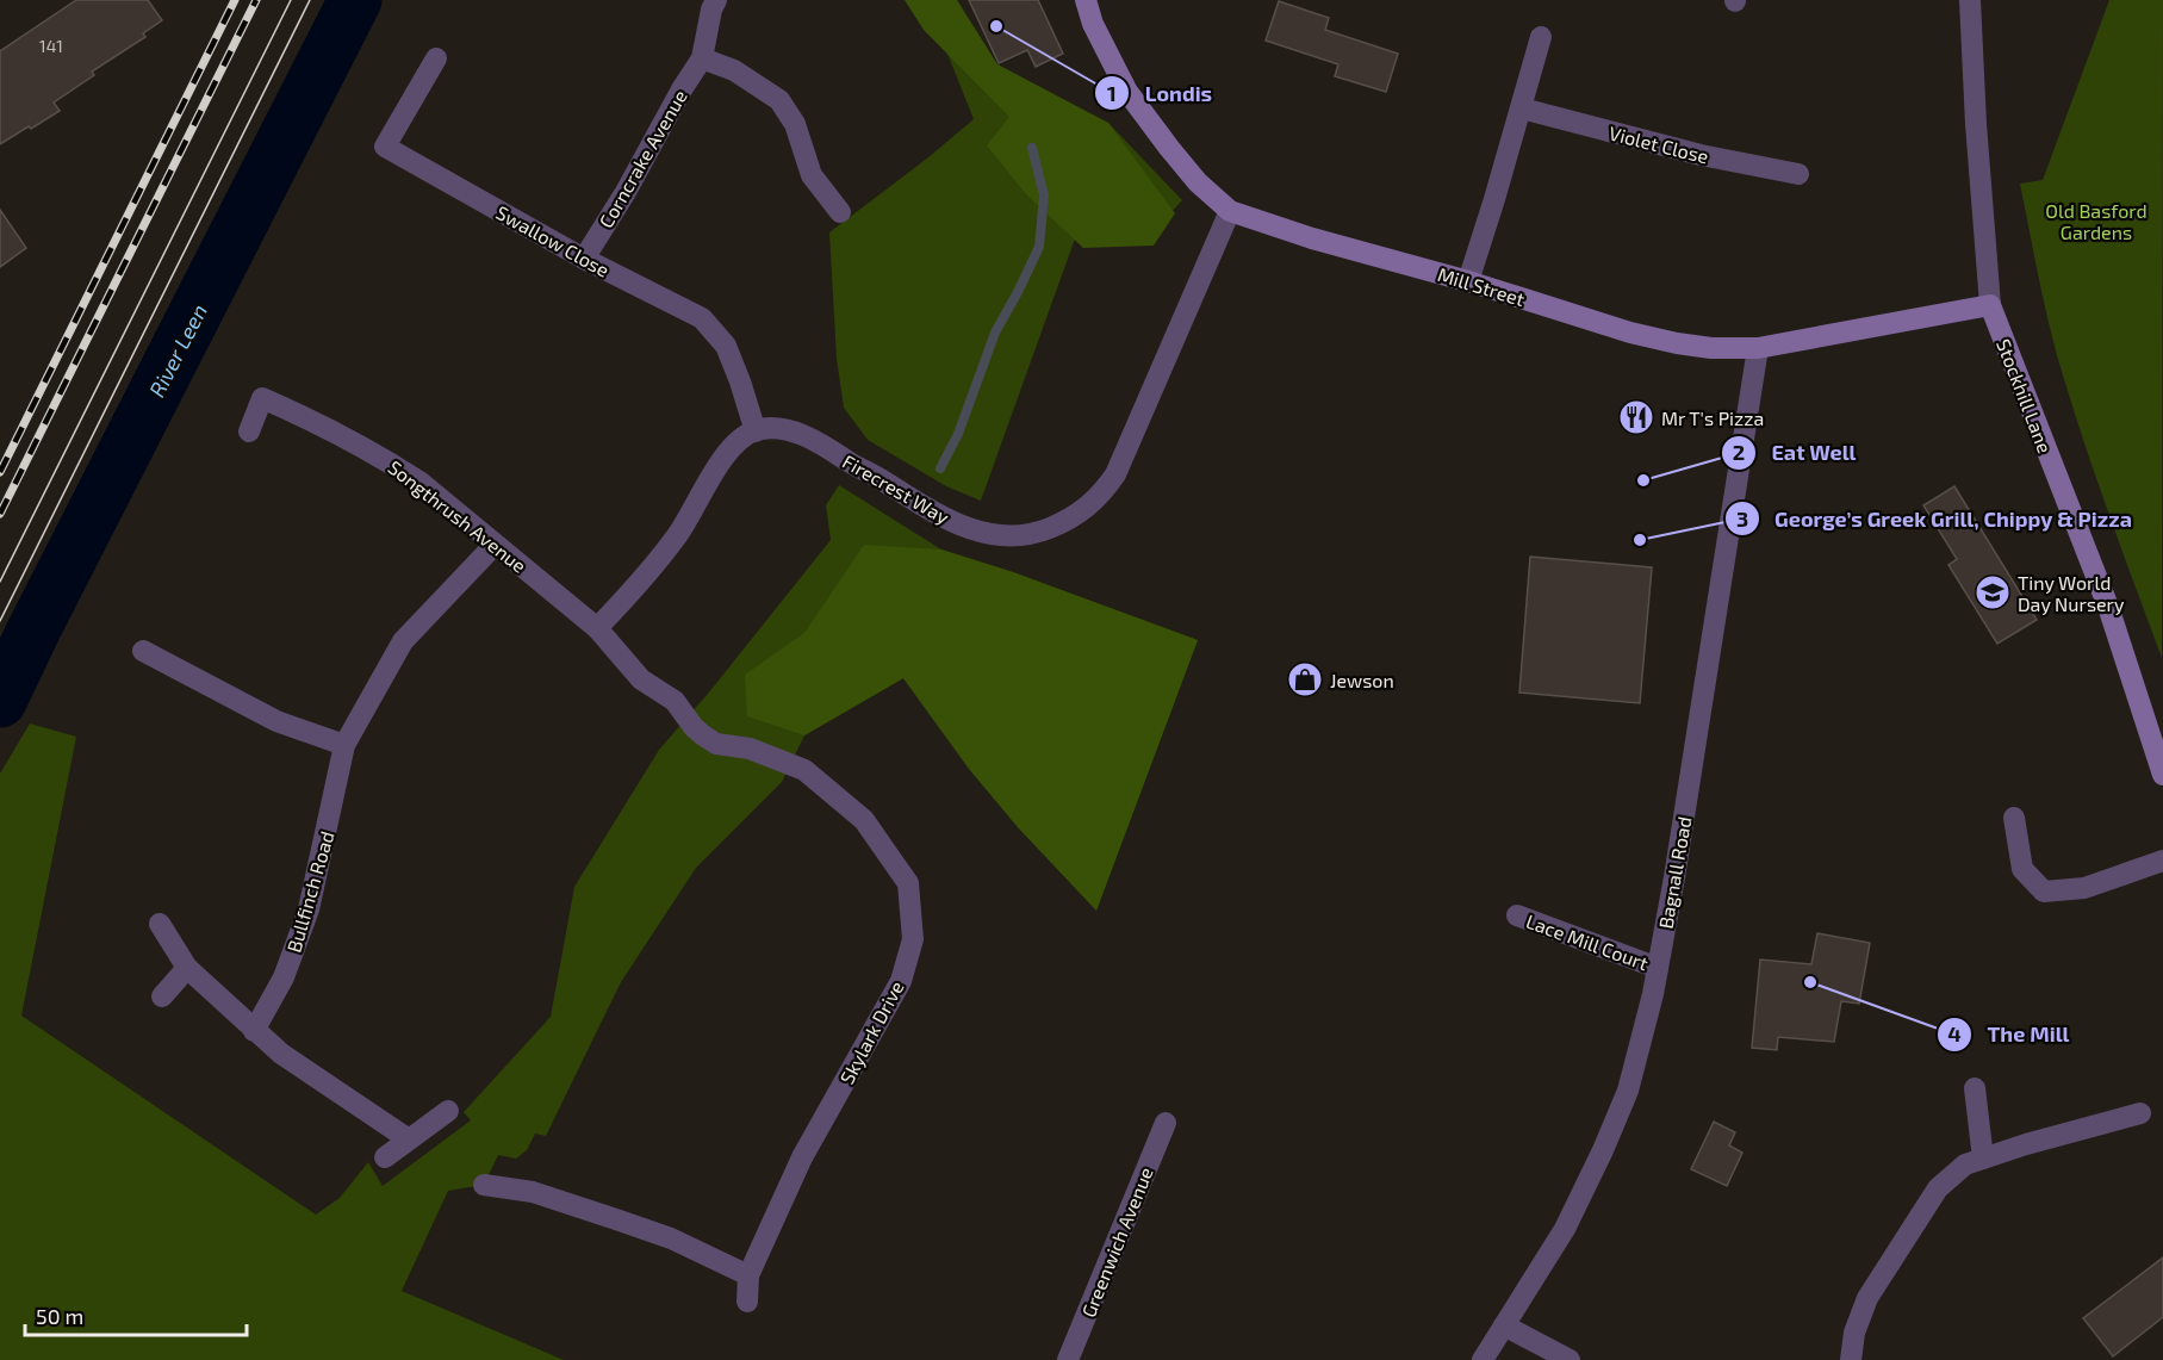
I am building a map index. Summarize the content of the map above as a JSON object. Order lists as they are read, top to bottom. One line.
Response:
{"streets":{"main road":["Mill Street","Stockhill Lane"],"street":["Violet Close","Corncrake Avenue","Swallow Close","Firecrest Way","Songthrush Avenue","Bagnall Road","Bullfinch Road","Lace Mill Court","Skylark Drive","Greenwich Avenue"]},"crossings":[["Corncrake Avenue","Swallow Close"],["Swallow Close","Firecrest Way"],["Mill Street","Stockhill Lane"],["Mill Street","Firecrest Way"],["Mill Street","Bagnall Road"],["Songthrush Avenue","Bullfinch Road"],["Songthrush Avenue","Skylark Drive"],["Bagnall Road","Lace Mill Court"]],"water":["River Leen"],"parks":["Old Basford Gardens"],"places":{"other":["Londis","Eat Well","George’s Greek Grill, Chippy & Pizza","The Mill"],"restaurant":["Mr T's Pizza"],"school or university":["Tiny World Day Nursery"],"shop":["Jewson"]},"house_numbers":["141"],"scale_bar":"50 m"}
